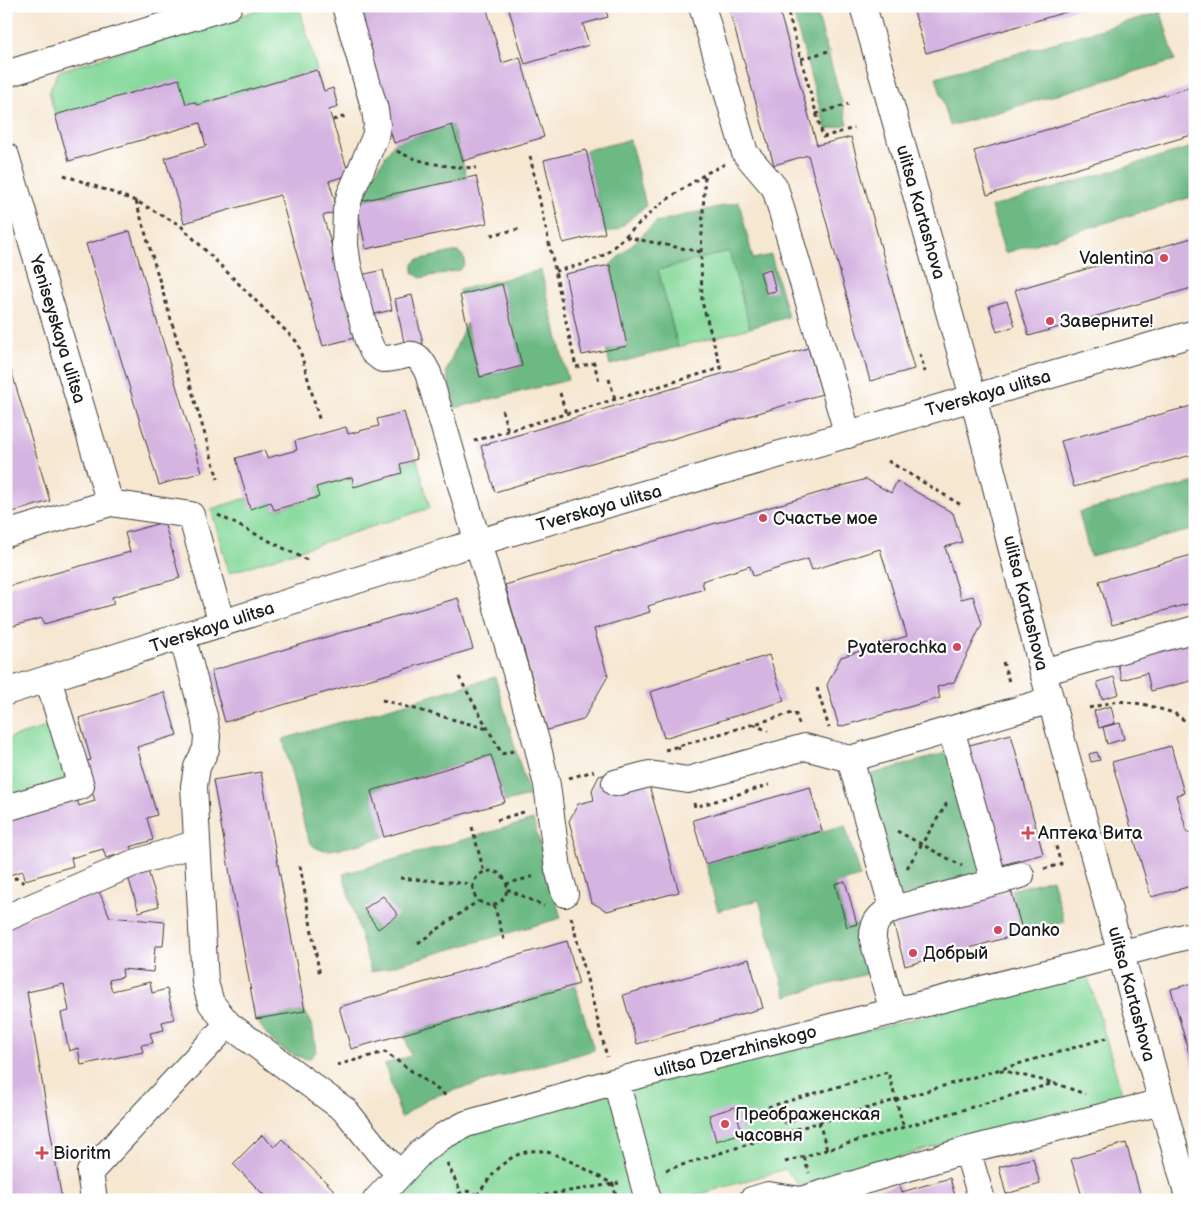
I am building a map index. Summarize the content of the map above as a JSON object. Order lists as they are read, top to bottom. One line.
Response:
{"streets":{"street":["ulitsa Kartashova","Yeniseyskaya ulitsa","Tverskaya ulitsa","ulitsa Dzerzhinskogo"]},"crossings":[["ulitsa Kartashova","Tverskaya ulitsa"],["ulitsa Kartashova","ulitsa Dzerzhinskogo"]],"places":{"other":["Valentina","Заверните!","Счастье мое","Pyaterochka","Danko","Добрый","Преображенская часовня"],"health":["Аптека Вита","Bioritm"]}}
